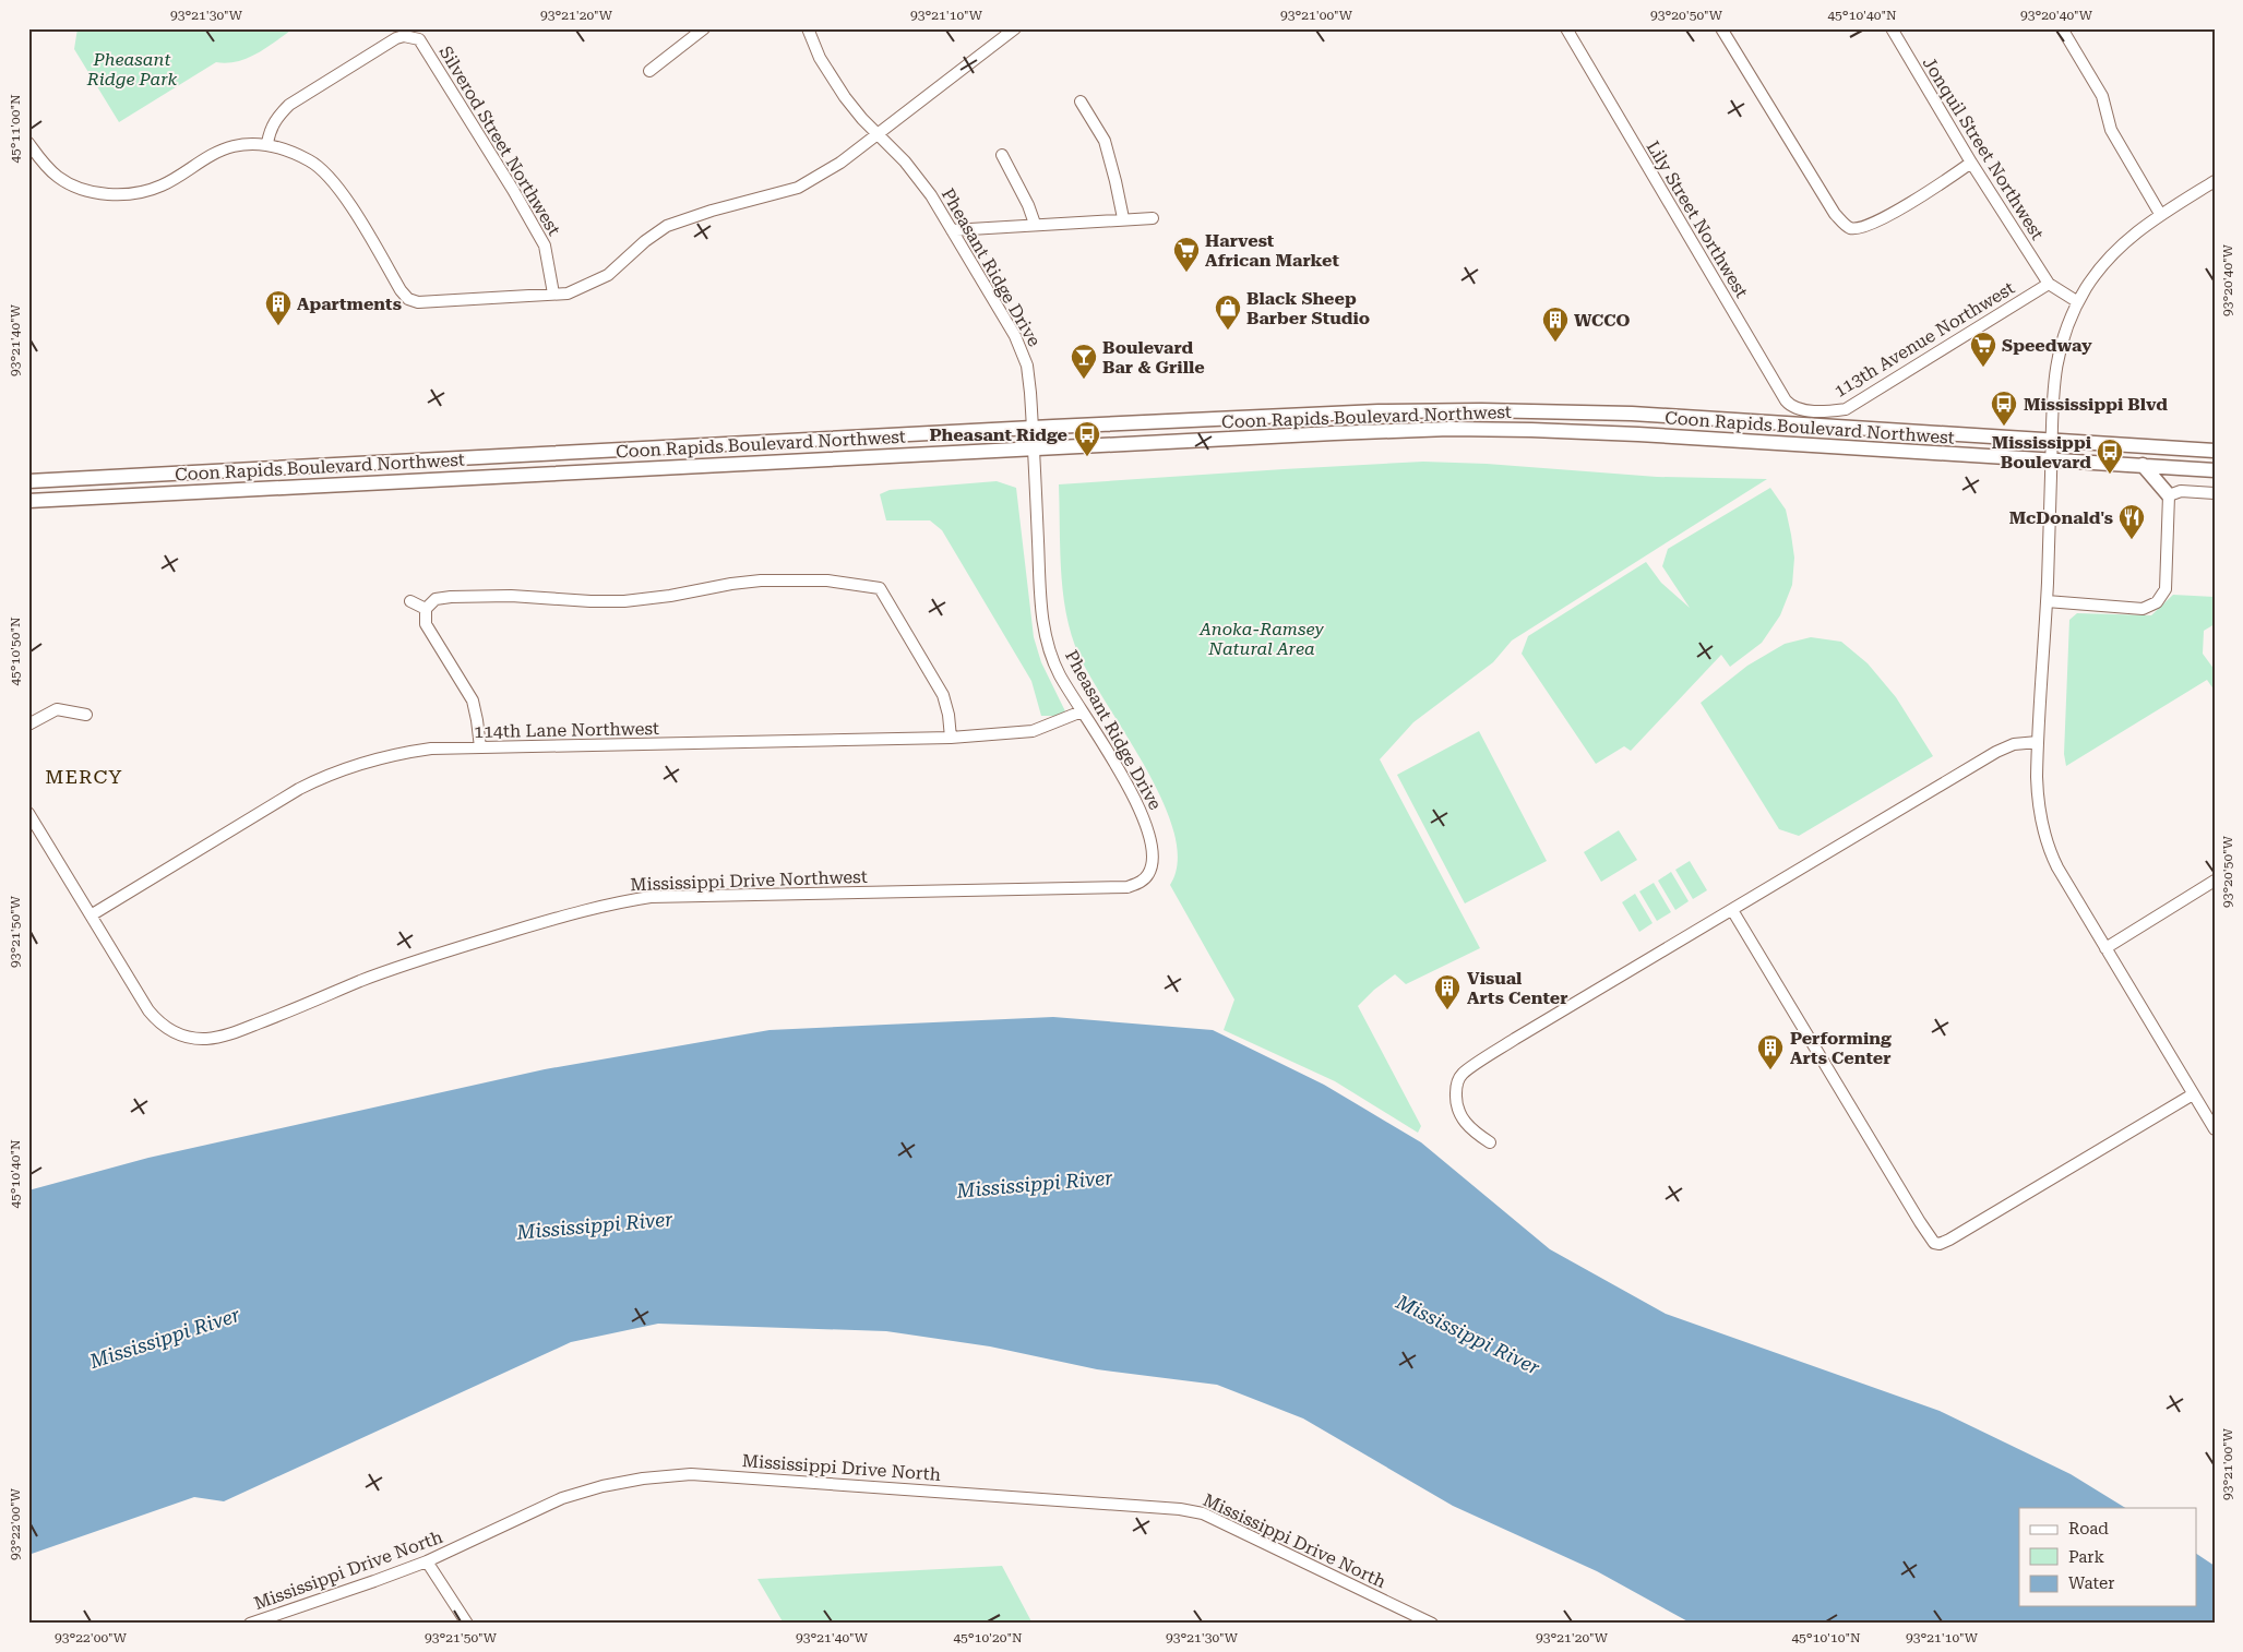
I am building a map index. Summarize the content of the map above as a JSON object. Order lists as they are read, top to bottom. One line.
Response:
{"streets":{"main road":["Coon Rapids Boulevard Northwest"],"street":["Silverod Street Northwest","Jonquil Street Northwest","Lily Street Northwest","Pheasant Ridge Drive","113th Avenue Northwest","114th Lane Northwest","Mississippi Drive Northwest","Mississippi Drive North"]},"crossings":[["Jonquil Street Northwest","113th Avenue Northwest"],["Lily Street Northwest","113th Avenue Northwest"],["Pheasant Ridge Drive","Coon Rapids Boulevard Northwest"],["Pheasant Ridge Drive","114th Lane Northwest"],["Pheasant Ridge Drive","Mississippi Drive Northwest"],["114th Lane Northwest","Mississippi Drive Northwest"]],"districts":["MERCY"],"water":["Mississippi River"],"parks":["Pheasant Ridge Park","Anoka-Ramsey Natural Area"],"places":{"supermarket":["Harvest African Market","Speedway"],"building":["Apartments","WCCO","Visual Arts Center","Performing Arts Center"],"shop":["Black Sheep Barber Studio"],"bar":["Boulevard Bar & Grille"],"bus stop":["Mississippi Blvd","Pheasant Ridge","Mississippi Boulevard"],"restaurant":["McDonald's"]},"legend":["Road","Park","Water"],"coordinates":["93°21'30\"W","93°21'20\"W","93°21'10\"W","93°21'00\"W","93°20'50\"W","45°10'40\"N","93°20'40\"W","45°11'00\"N","93°21'40\"W","45°10'50\"N","93°21'50\"W","93°22'00\"W","45°10'20\"N","45°10'10\"N"]}
